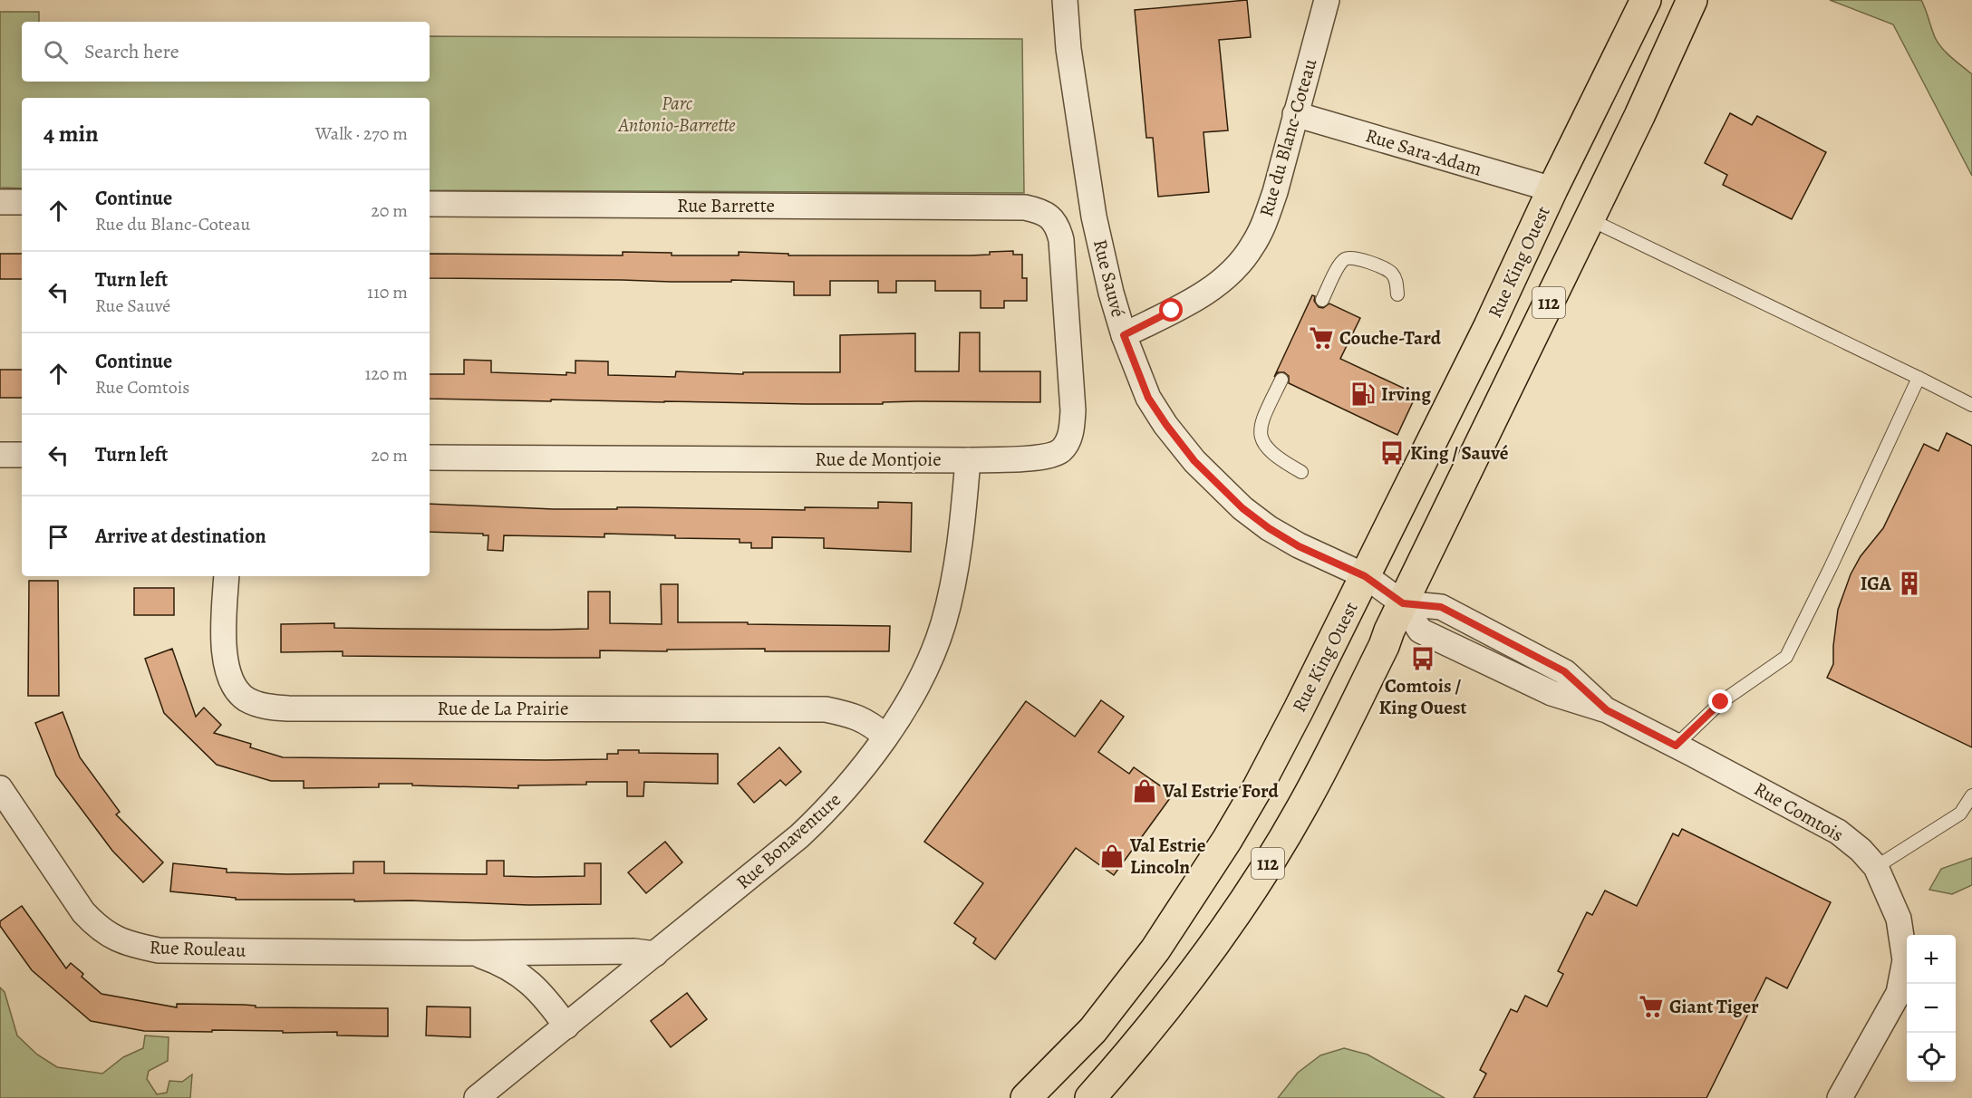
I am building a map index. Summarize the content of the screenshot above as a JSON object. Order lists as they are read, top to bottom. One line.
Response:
{"streets":{"main road":["Rue King Ouest","112"],"street":["Rue du Blanc-Coteau","Rue Sara-Adam","Rue Barrette","Rue Sauvé","Rue de Montjoie","Rue de La Prairie","Rue Comtois","Rue Bonaventure","Rue Rouleau"]},"crossings":[["Rue du Blanc-Coteau","Rue Sara-Adam"],["Rue du Blanc-Coteau","Rue Sauvé"],["Rue Sara-Adam","Rue King Ouest"],["Rue Barrette","Rue de Montjoie"],["Rue King Ouest","Rue Sauvé"],["Rue King Ouest","Rue Comtois"],["Rue Sauvé","Rue Comtois"],["112","Rue Comtois"],["Rue de Montjoie","Rue Bonaventure"],["Rue de La Prairie","Rue Bonaventure"],["Rue Bonaventure","Rue Rouleau"]],"parks":["Parc Antonio-Barrette"],"places":{"supermarket":["Couche-Tard","Giant Tiger"],"fuel station":["Irving"],"bus stop":["King / Sauvé","Comtois / King Ouest"],"building":["IGA"],"shop":["Val Estrie Ford","Val Estrie Lincoln"]},"page":{"search":"Search here","heading":["4 min","Walk · 270 m"],"list":[["Continue","Rue du Blanc-Coteau","20 m"],["Turn left","Rue Sauvé","110 m"],["Continue","Rue Comtois","120 m"],["Turn left","20 m"],"Arrive at destination"],"map_buttons":["+","−"]}}
